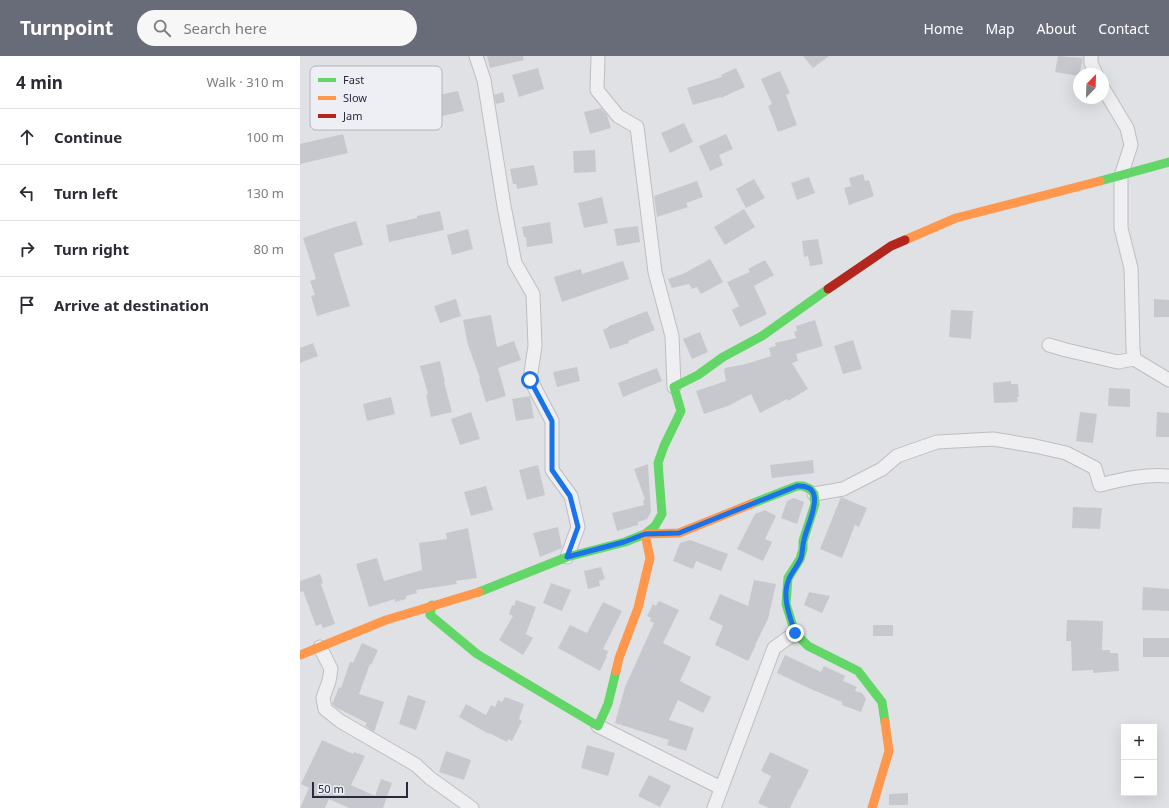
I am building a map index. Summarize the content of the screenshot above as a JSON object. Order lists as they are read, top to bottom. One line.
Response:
{"legend":["Fast","Slow","Jam"],"scale_bar":"50 m","north":"top right","page":{"header":"Turnpoint","search":"Search here","nav":["Home","Map","About","Contact"],"heading":["4 min","Walk · 310 m"],"list":[["Continue","100 m"],["Turn left","130 m"],["Turn right","80 m"],"Arrive at destination"],"map_buttons":["+","−"],"scale":"50 m"}}
